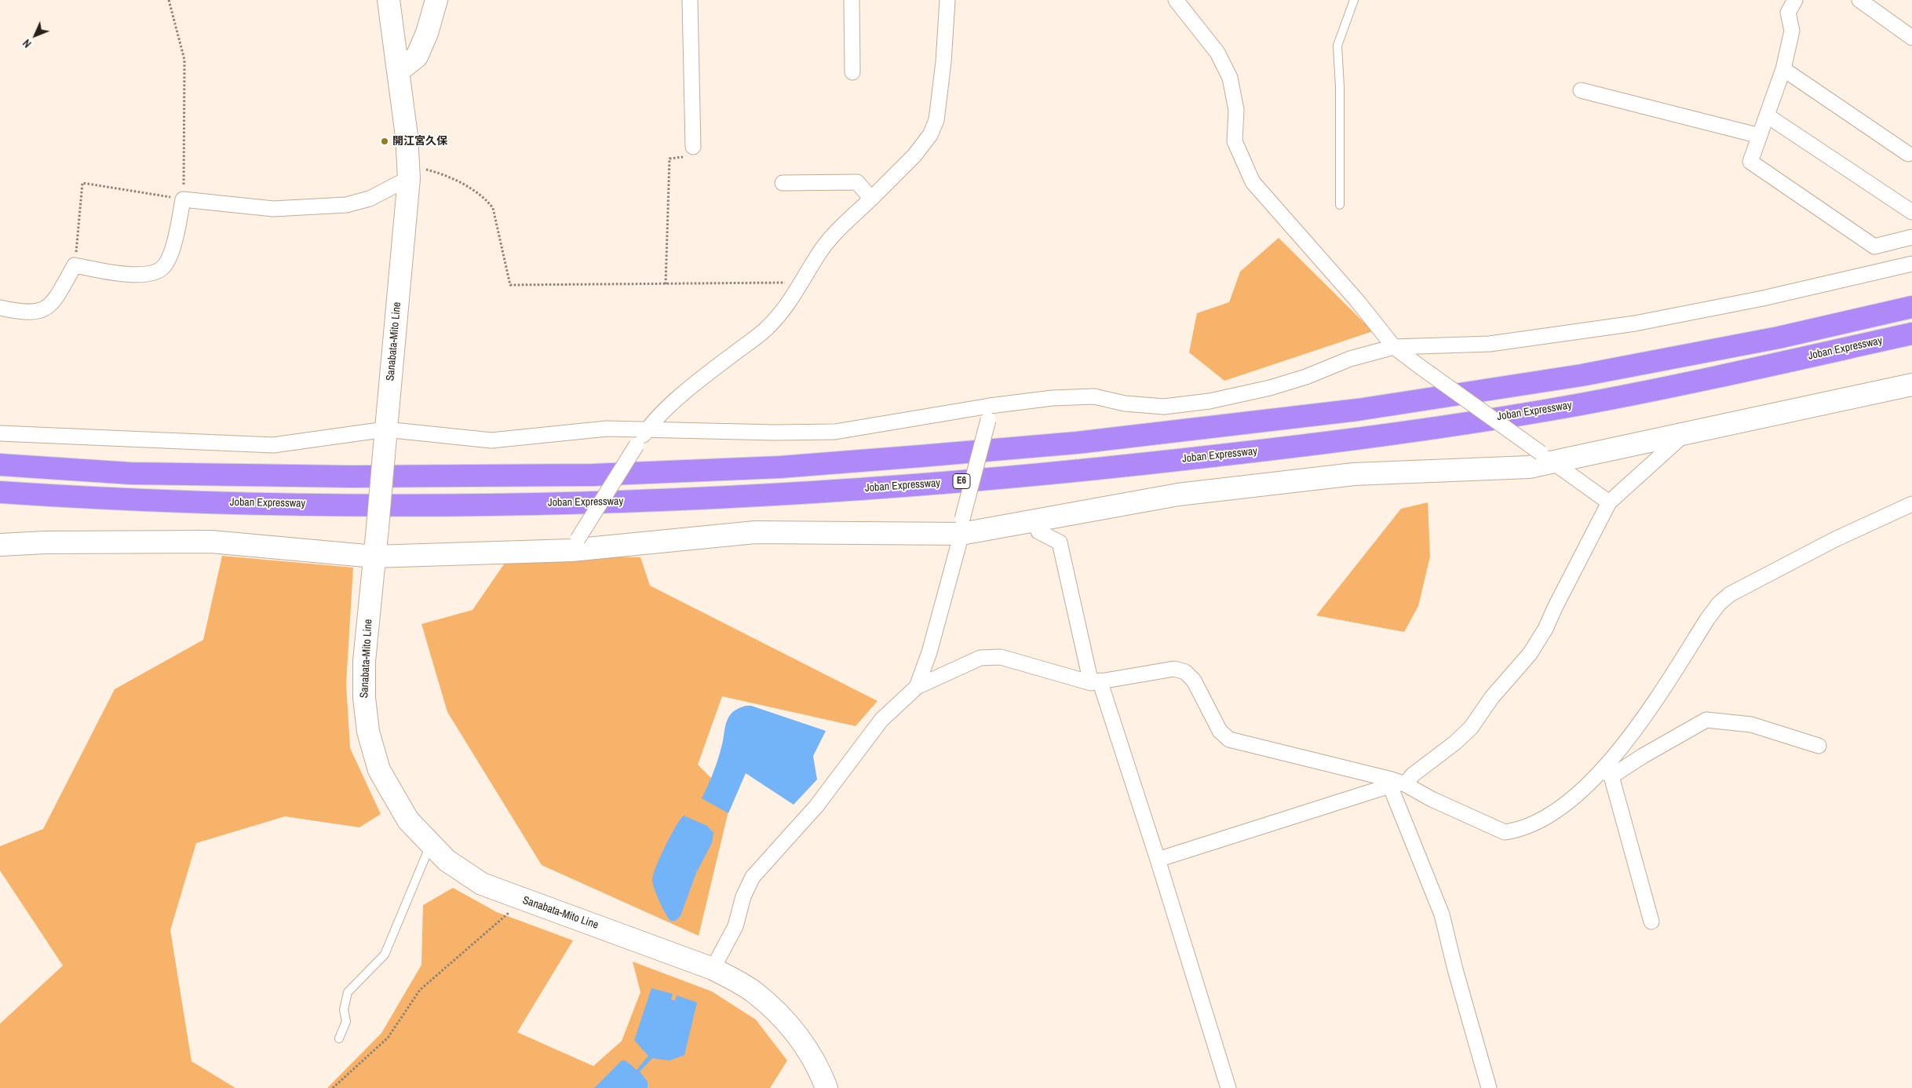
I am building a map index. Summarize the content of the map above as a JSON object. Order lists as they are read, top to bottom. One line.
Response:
{"streets":{"highway":["Joban Expressway","E6"],"street":["Sanabata-Mito Line"]},"places":["開江宮久保"],"north":"bottom left"}
